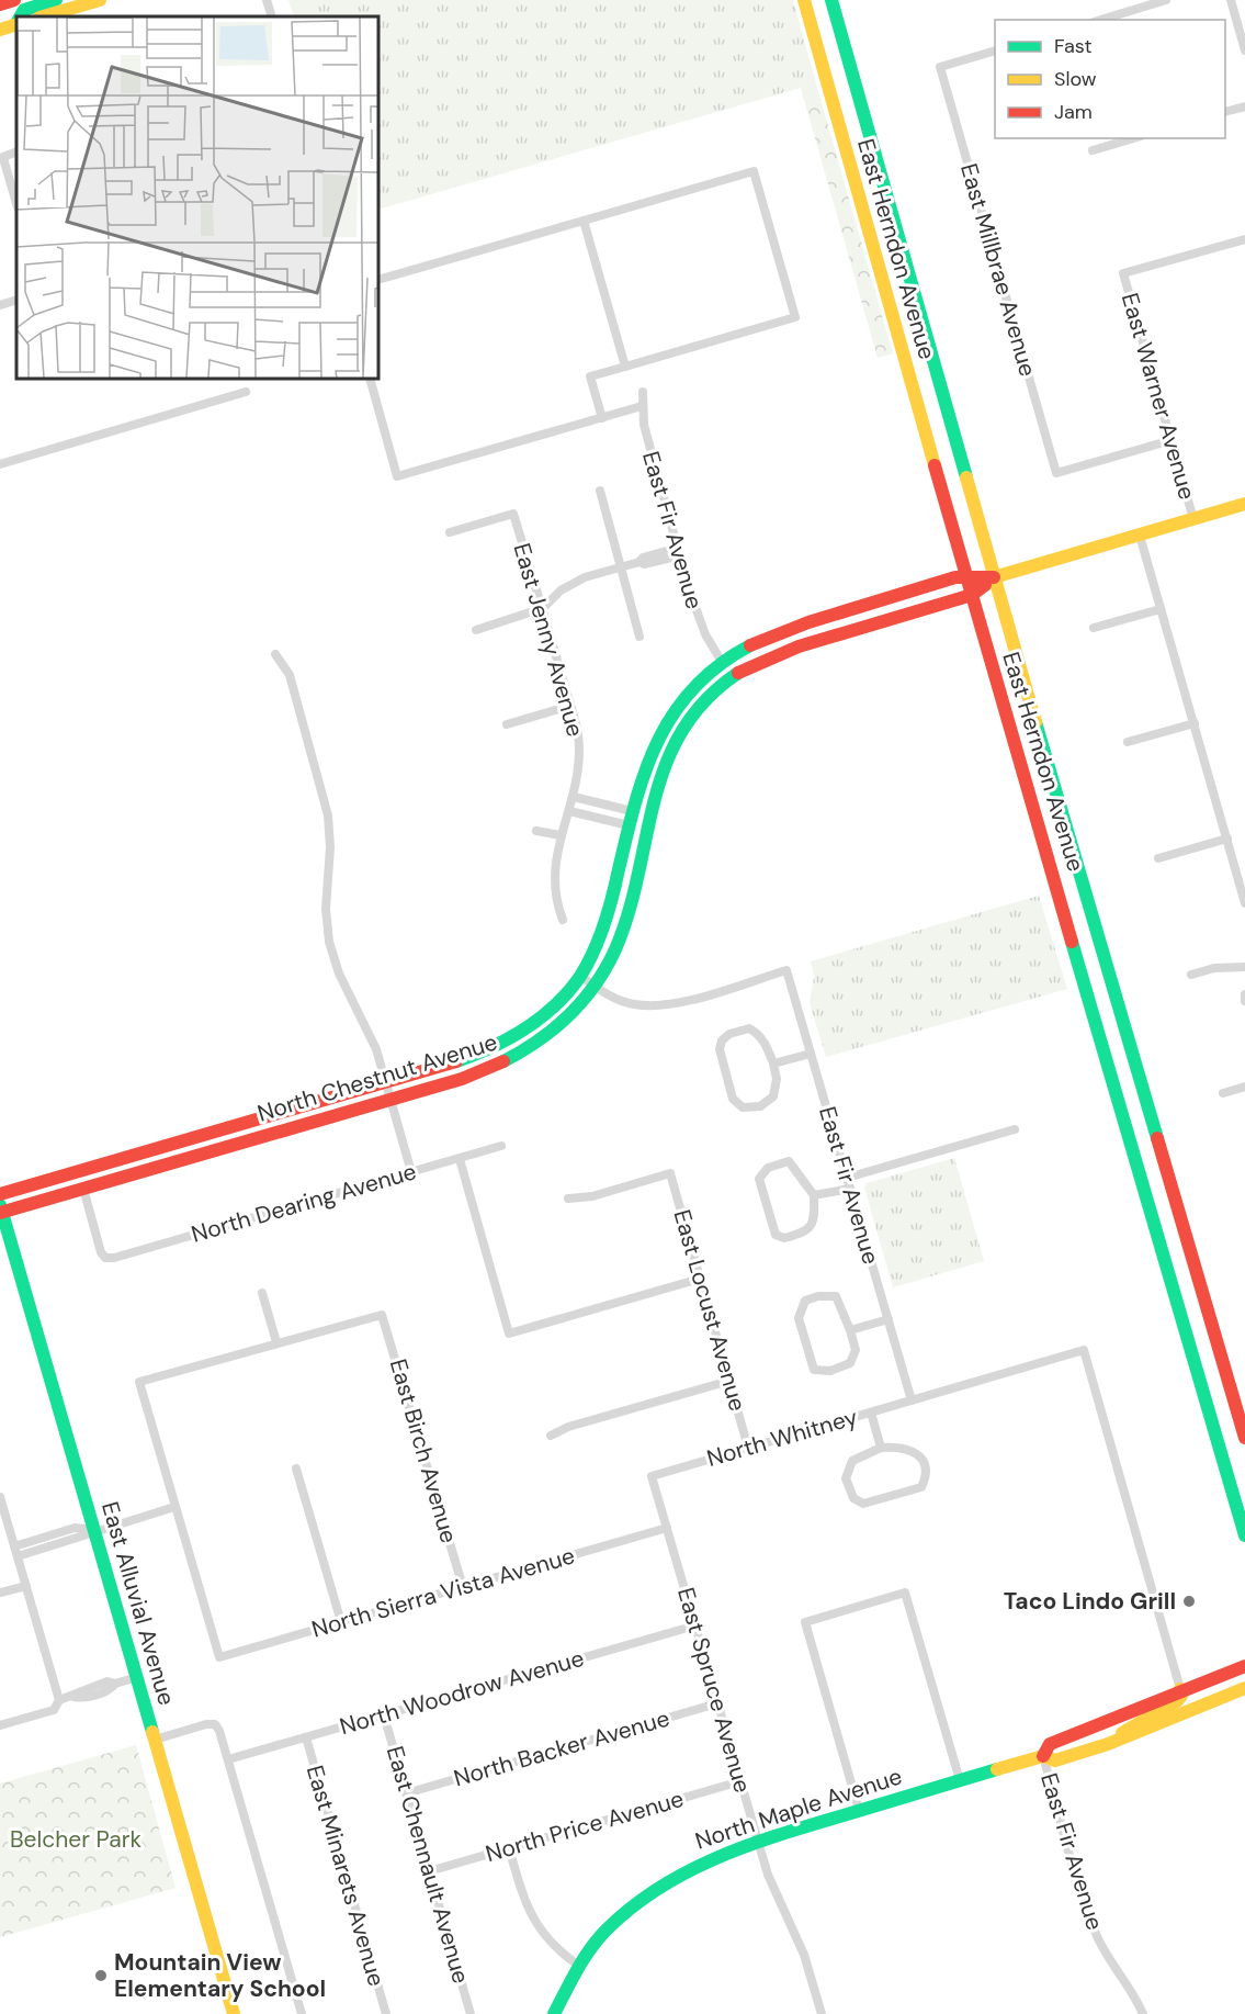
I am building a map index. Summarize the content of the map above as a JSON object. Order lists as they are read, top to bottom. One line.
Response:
{"streets":{"main road":["East Herndon Avenue","North Chestnut Avenue","East Alluvial Avenue","North Maple Avenue"],"street":["East Millbrae Avenue","East Warner Avenue","East Fir Avenue","East Jenny Avenue","North Dearing Avenue","East Locust Avenue","North Whitney","East Birch Avenue","North Sierra Vista Avenue","East Spruce Avenue","North Woodrow Avenue","North Backer Avenue","North Price Avenue","East Chennault Avenue","East Minarets Avenue"]},"crossings":[["East Herndon Avenue","North Chestnut Avenue"],["East Millbrae Avenue","East Warner Avenue"],["East Warner Avenue","North Chestnut Avenue"],["East Fir Avenue","North Chestnut Avenue"],["East Fir Avenue","North Whitney"],["East Fir Avenue","North Maple Avenue"],["North Chestnut Avenue","North Dearing Avenue"],["North Chestnut Avenue","East Alluvial Avenue"],["East Locust Avenue","North Whitney"],["North Whitney","East Spruce Avenue"],["North Whitney","North Maple Avenue"],["East Birch Avenue","North Sierra Vista Avenue"],["North Sierra Vista Avenue","East Spruce Avenue"],["East Spruce Avenue","North Woodrow Avenue"],["East Spruce Avenue","North Backer Avenue"],["East Spruce Avenue","North Maple Avenue"],["East Spruce Avenue","North Price Avenue"],["North Woodrow Avenue","East Chennault Avenue"],["North Woodrow Avenue","East Minarets Avenue"],["North Backer Avenue","East Chennault Avenue"],["North Price Avenue","East Chennault Avenue"]],"parks":["Belcher Park"],"places":["Taco Lindo Grill","Mountain View Elementary School"],"legend":["Fast","Slow","Jam"]}
